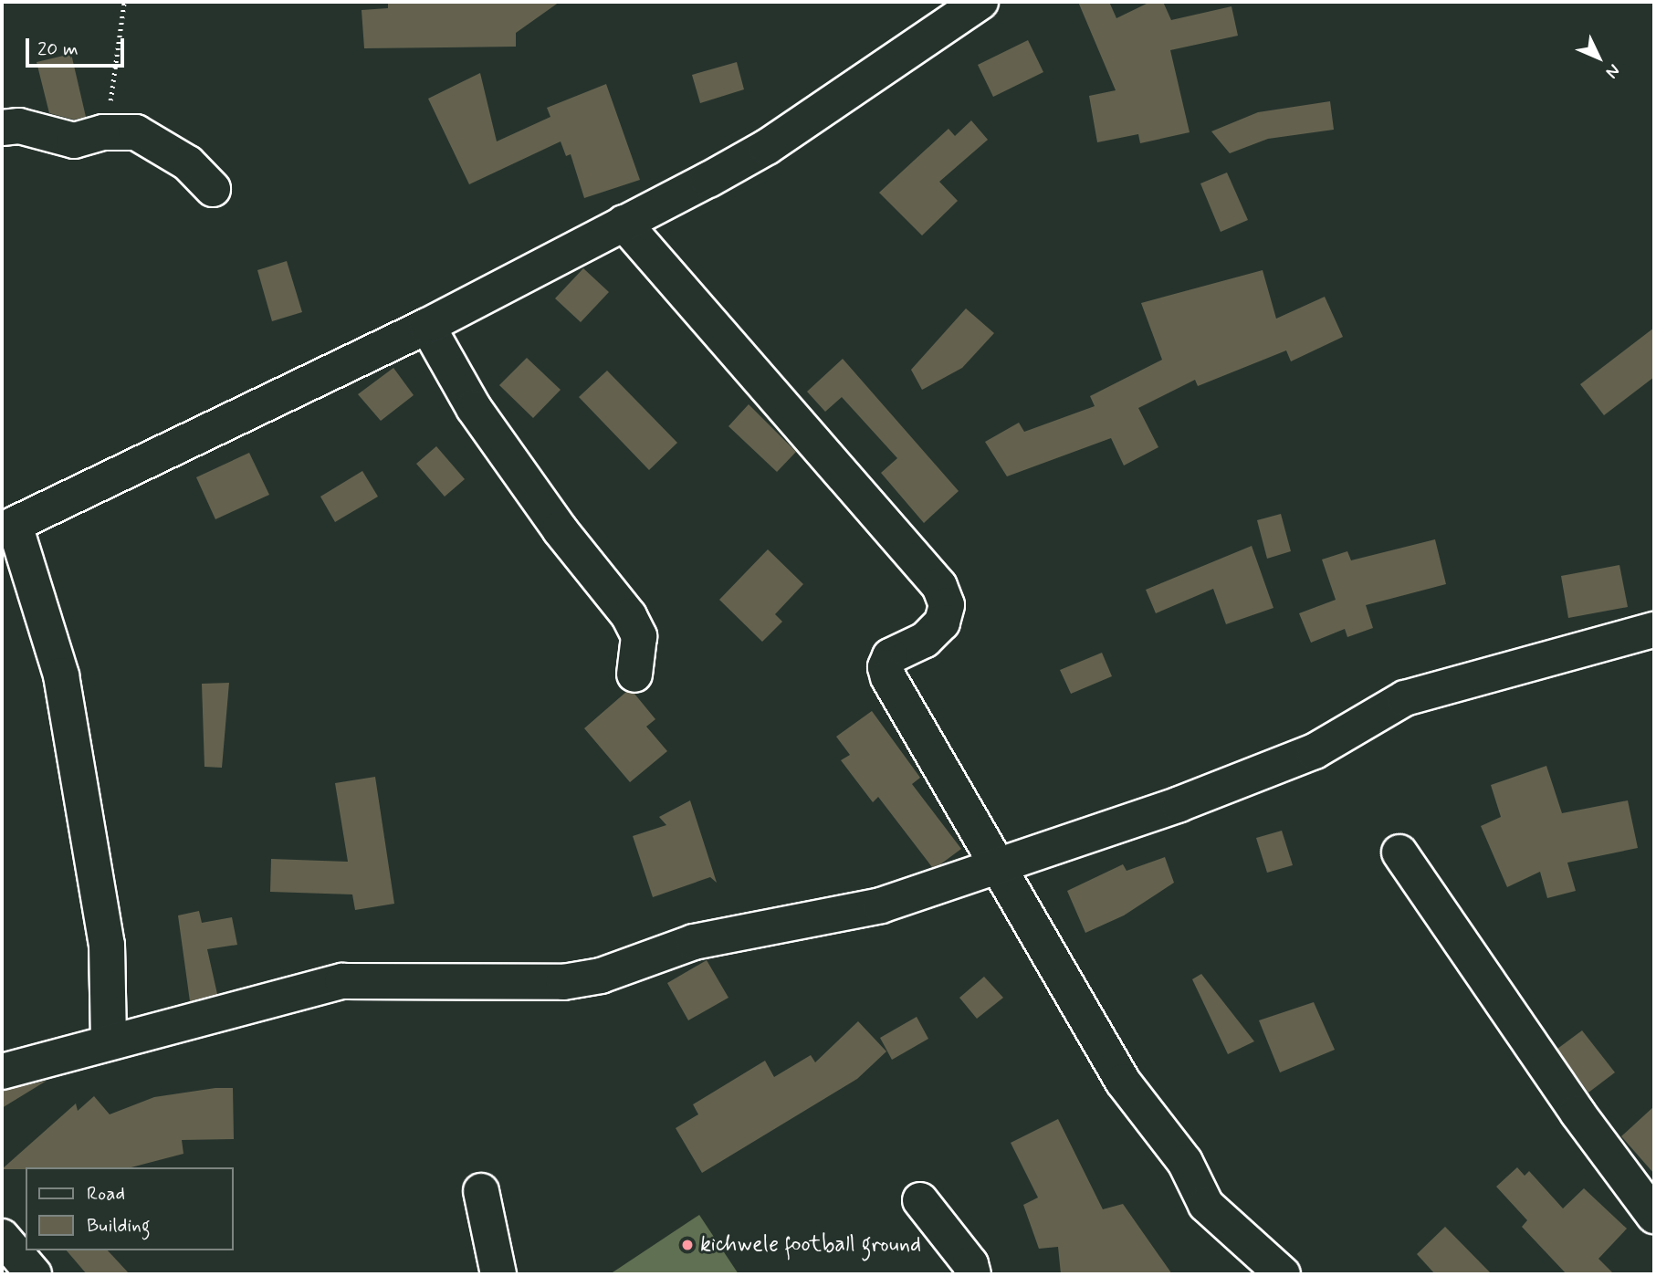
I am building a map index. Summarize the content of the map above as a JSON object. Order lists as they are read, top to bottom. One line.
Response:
{"places":["kichwele football ground"],"legend":["Road","Building"],"scale_bar":"20 m","north":"bottom right"}
